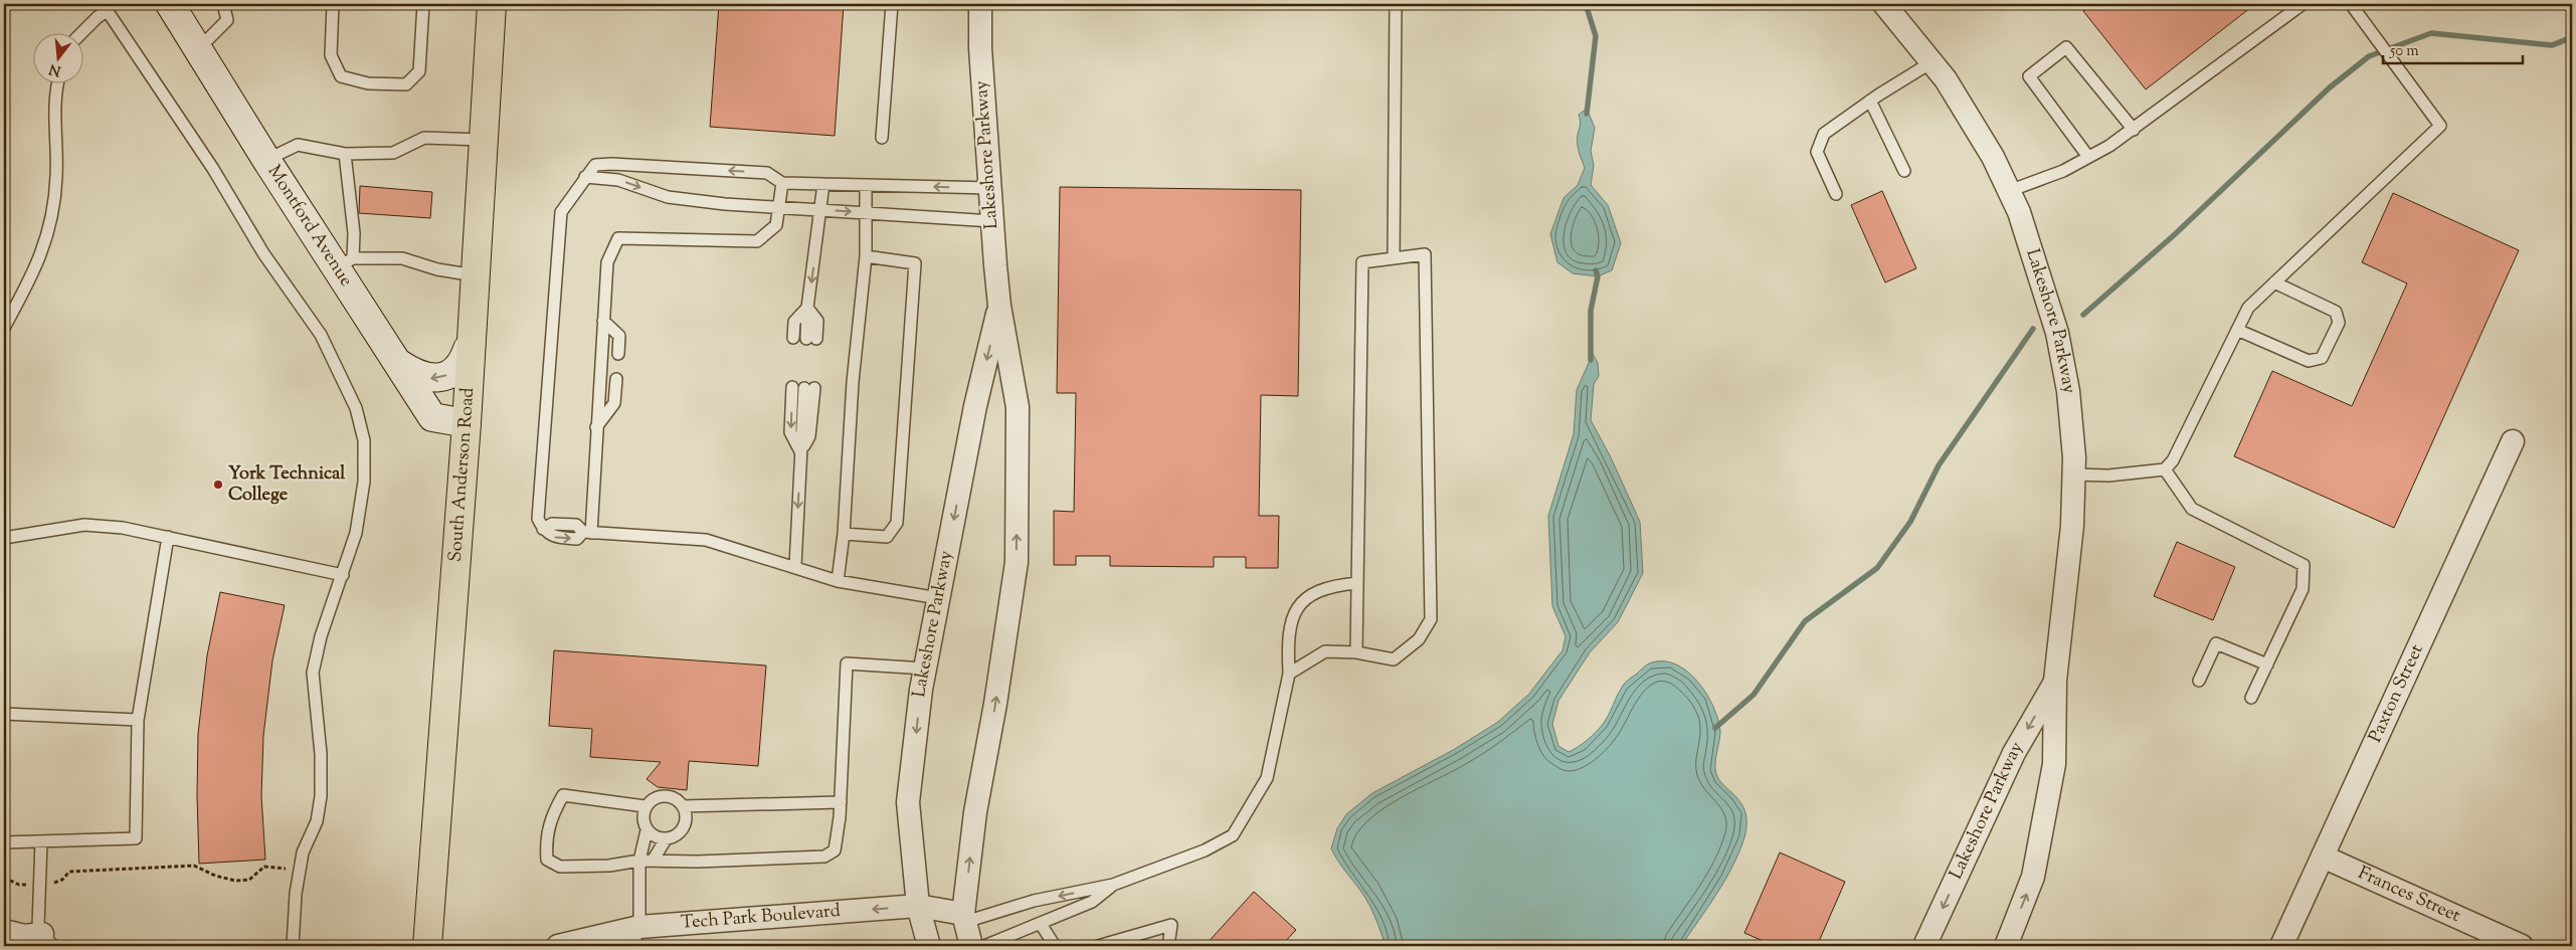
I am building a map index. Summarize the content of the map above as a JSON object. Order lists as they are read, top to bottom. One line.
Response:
{"streets":{"main road":["South Anderson Road"],"street":["Lakeshore Parkway","Montford Avenue","Paxton Street","Frances Street","Tech Park Boulevard"]},"crossings":[["Lakeshore Parkway","Tech Park Boulevard"],["Montford Avenue","South Anderson Road"],["Paxton Street","Frances Street"]],"one_way":["Tech Park Boulevard"],"places":["York Technical College"],"scale_bar":"50 m","north":"bottom"}
